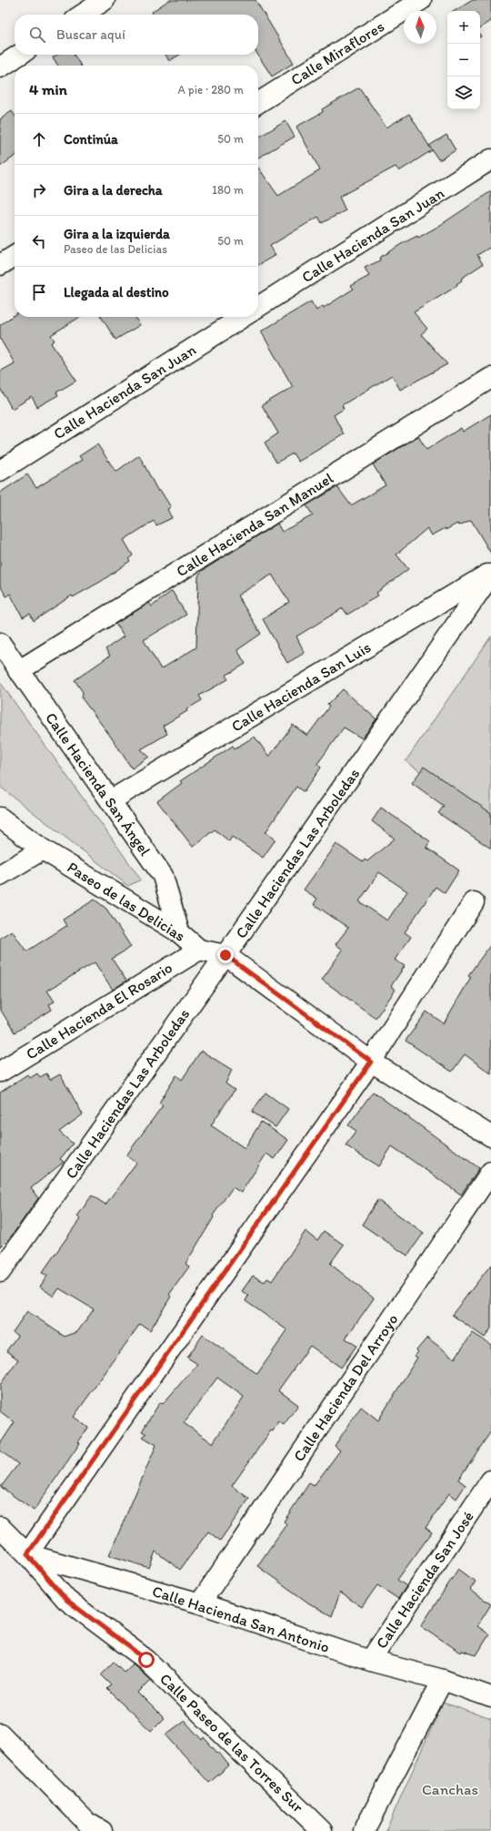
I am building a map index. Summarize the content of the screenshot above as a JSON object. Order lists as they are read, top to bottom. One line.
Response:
{"streets":{"street":["Calle Miraflores","Calle Hacienda San Juan","Calle Hacienda San Manuel","Calle Hacienda San Luis","Calle Hacienda San Ángel","Calle Haciendas Las Arboledas","Paseo de las Delicias","Calle Hacienda El Rosario","Calle Hacienda Del Arroyo","Calle Hacienda San José","Calle Hacienda San Antonio","Calle Paseo de las Torres Sur"]},"crossings":[["Calle Hacienda San Manuel","Calle Hacienda San Ángel"],["Calle Hacienda San Luis","Calle Hacienda San Ángel"],["Calle Hacienda San Luis","Calle Haciendas Las Arboledas"],["Calle Hacienda San Ángel","Paseo de las Delicias"],["Calle Haciendas Las Arboledas","Paseo de las Delicias"],["Paseo de las Delicias","Calle Hacienda El Rosario"],["Calle Hacienda Del Arroyo","Calle Hacienda San Antonio"],["Calle Hacienda San José","Calle Hacienda San Antonio"],["Calle Hacienda San Antonio","Calle Paseo de las Torres Sur"]],"parks":["Canchas"],"north":"top","page":{"map_buttons":["+","−"],"search":"Buscar aquí","heading":["4 min","A pie · 280 m"],"list":[["Continúa","50 m"],["Gira a la derecha","180 m"],["Gira a la izquierda","Paseo de las Delicias","50 m"],"Llegada al destino"]}}
